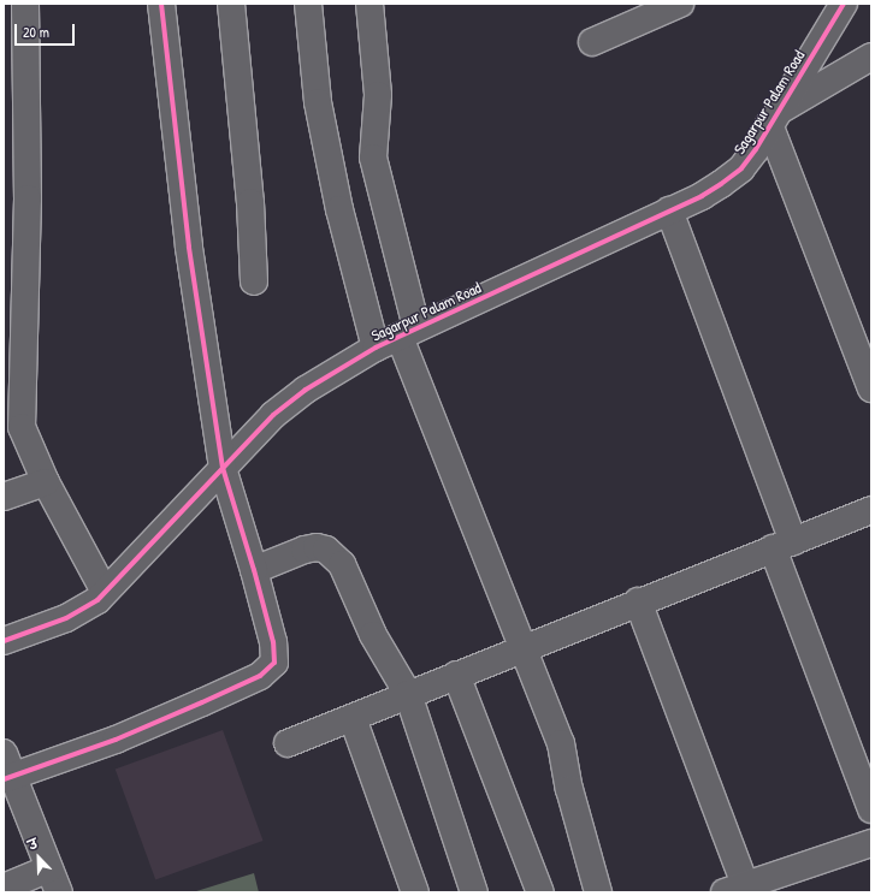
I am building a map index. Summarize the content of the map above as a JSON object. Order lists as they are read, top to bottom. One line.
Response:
{"streets":{"street":["Sagarpur Palam Road"]},"scale_bar":"20 m","north":"top left"}
